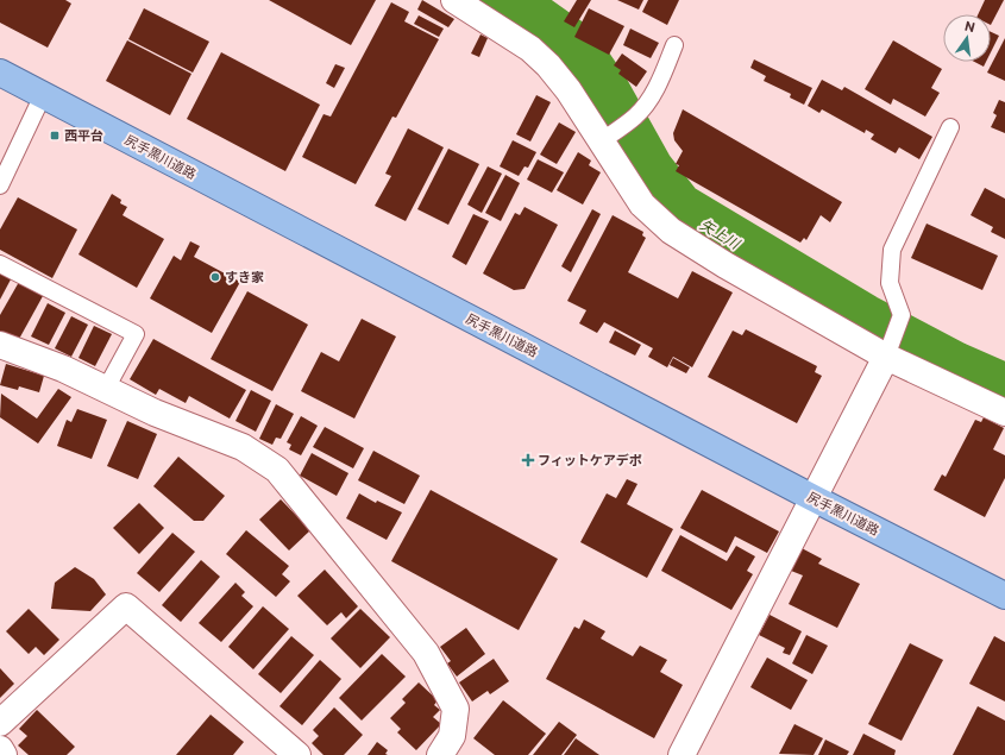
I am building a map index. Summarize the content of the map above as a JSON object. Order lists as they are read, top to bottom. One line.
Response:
{"streets":{"main road":["尻手黒川道路"]},"water":["矢上川"],"places":{"transit":["西平台"],"other":["すき家"],"health":["フィットケアデポ"]},"north":"top"}
